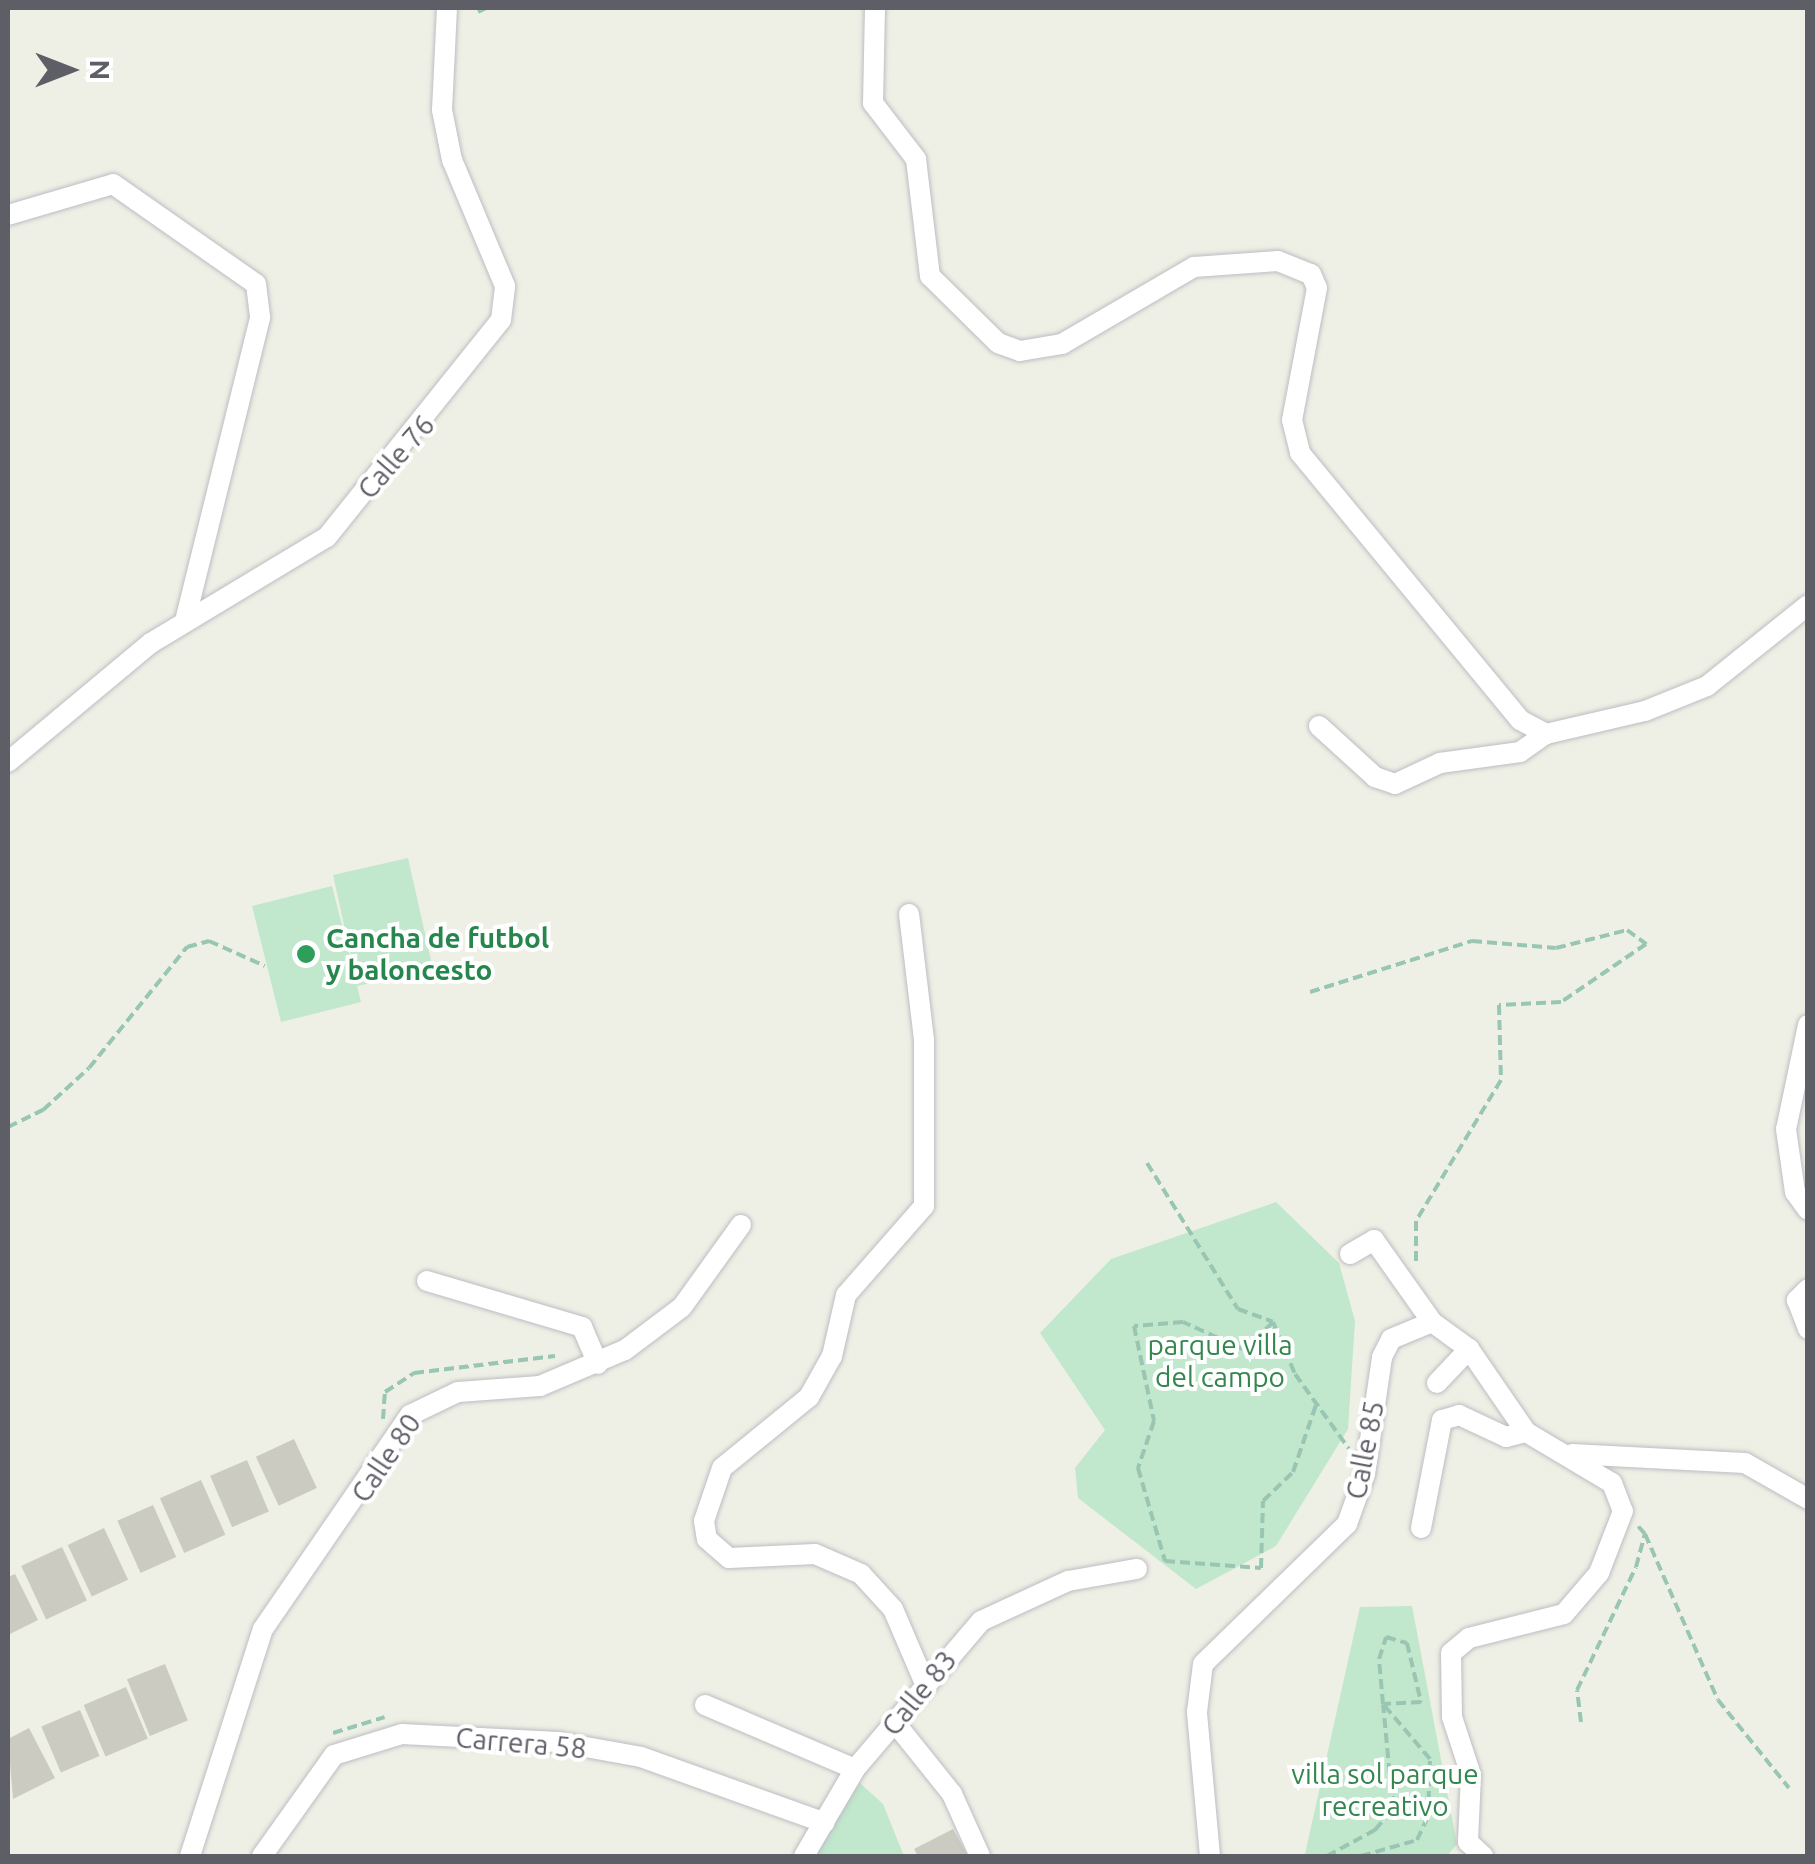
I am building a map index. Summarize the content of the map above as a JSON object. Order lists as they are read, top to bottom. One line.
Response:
{"streets":{"street":["Calle 76","Calle 85","Calle 80","Calle 83","Carrera 58"]},"crossings":[["Calle 83","Carrera 58"]],"parks":["parque villa del campo","villa sol parque recreativo"],"places":["Cancha de futbol y baloncesto"],"north":"right"}
